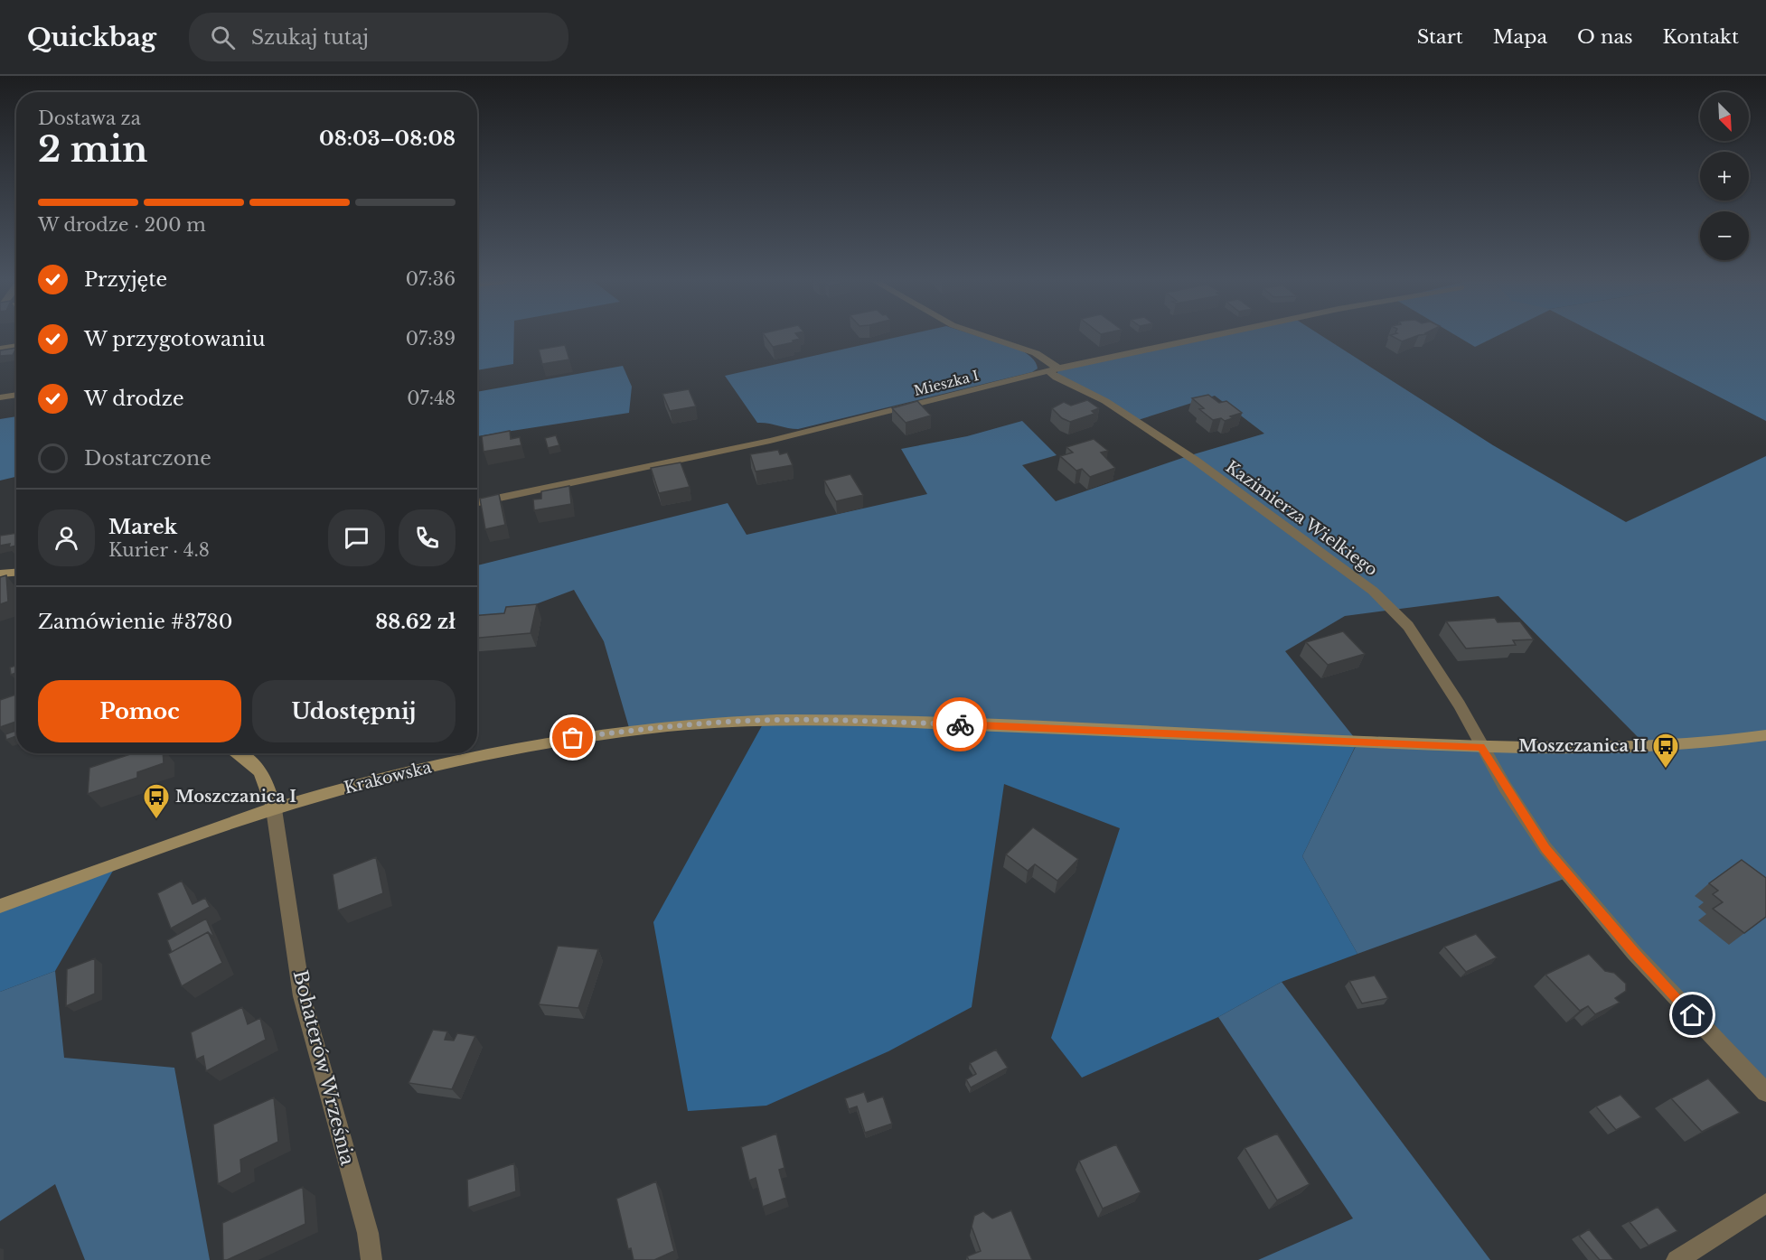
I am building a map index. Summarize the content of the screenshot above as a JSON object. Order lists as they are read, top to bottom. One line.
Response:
{"streets":{"main road":["Krakowska"],"street":["Mieszka I","Kazimierza Wielkiego","Bohaterów Września"]},"crossings":[["Mieszka I","Kazimierza Wielkiego"],["Kazimierza Wielkiego","Krakowska"],["Krakowska","Bohaterów Września"]],"places":{"bus stop":["Moszczanica II","Moszczanica I"]},"north":"bottom right","page":{"header":"Quickbag","search":"Szukaj tutaj","nav":["Start","Mapa","O nas","Kontakt"],"map_buttons":["+","−"],"heading":["2 min","Dostawa za","08:03–08:08"],"panel":["Marek","Kurier · 4.8","Zamówienie #3780","88.62 zł"],"bar":"W drodze · 200 m","list":[["Przyjęte","07:36"],["W przygotowaniu","07:39"],["W drodze","07:48"],"Dostarczone"],"buttons":["Pomoc","Udostępnij"]}}
